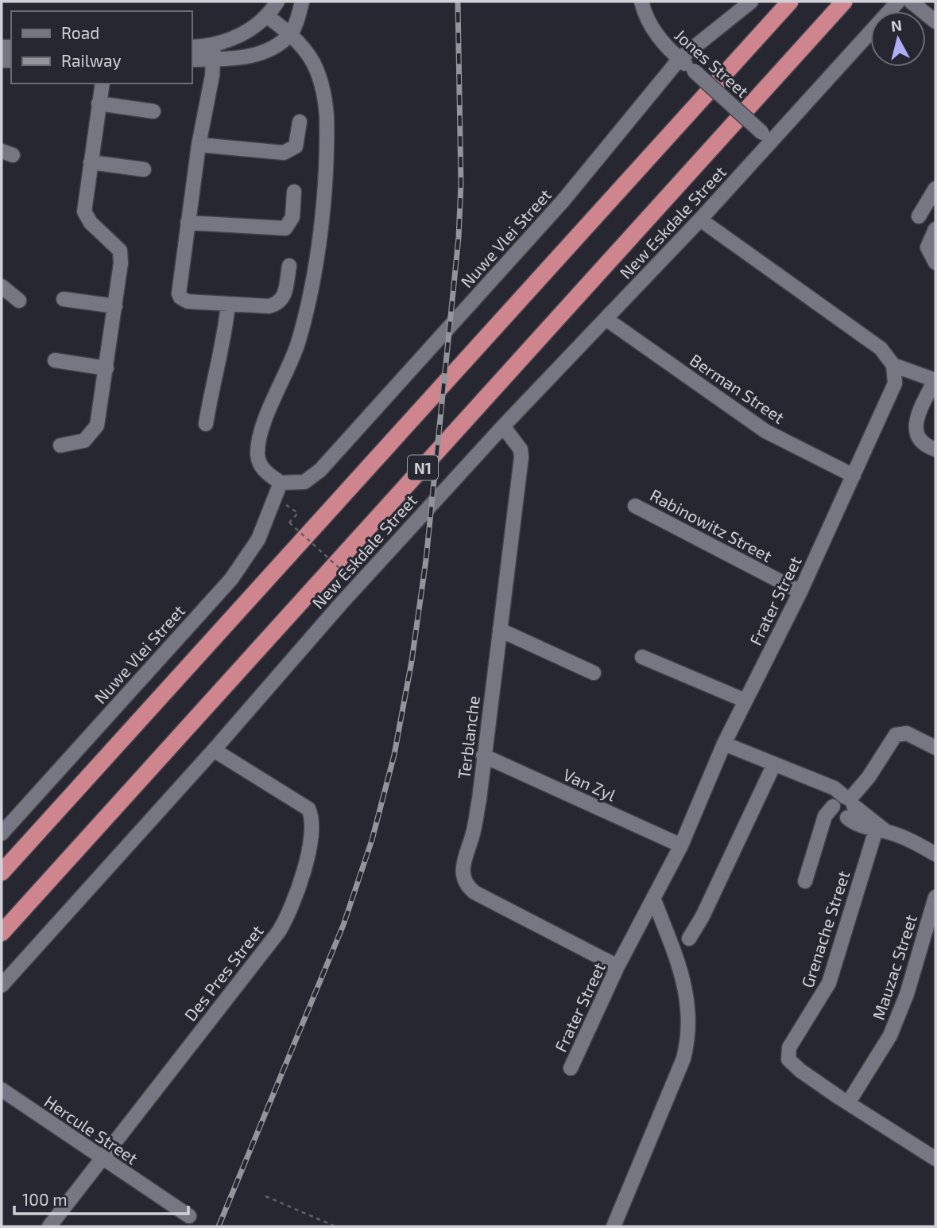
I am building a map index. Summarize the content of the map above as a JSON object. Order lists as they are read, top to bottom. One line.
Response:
{"streets":{"highway":["N1"],"street":["Jones Street","New Eskdale Street","Nuwe Vlei Street","Berman Street","Rabinowitz Street","Frater Street","Terblanche","Van Zyl","Grenache Street","Mauzac Street","Des Pres Street","Hercule Street"]},"crossings":[["Jones Street","New Eskdale Street"],["Jones Street","Nuwe Vlei Street"],["New Eskdale Street","Berman Street"],["New Eskdale Street","Terblanche"],["New Eskdale Street","Des Pres Street"],["Berman Street","Frater Street"],["Rabinowitz Street","Frater Street"],["Frater Street","Terblanche"],["Frater Street","Van Zyl"],["Terblanche","Van Zyl"],["Grenache Street","Mauzac Street"],["Des Pres Street","Hercule Street"]],"legend":["Road","Railway"],"scale_bar":"100 m","north":"top"}
